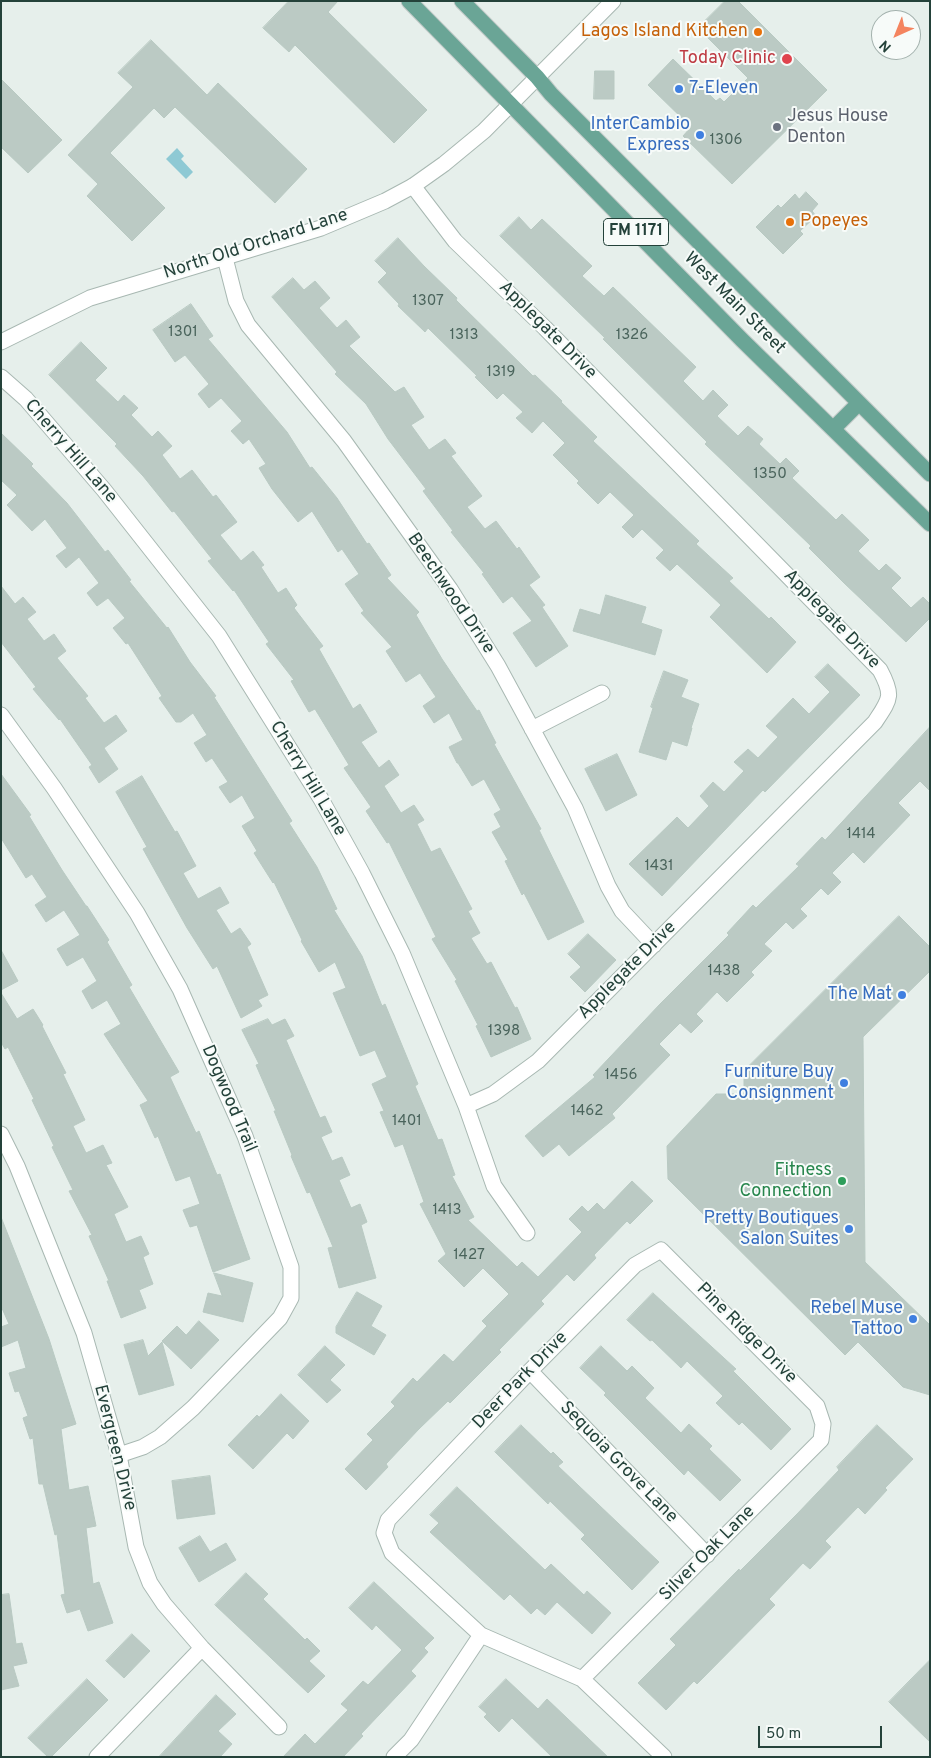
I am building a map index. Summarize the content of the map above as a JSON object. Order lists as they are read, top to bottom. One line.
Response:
{"streets":{"main road":["FM 1171","West Main Street"],"street":["North Old Orchard Lane","Applegate Drive","Cherry Hill Lane","Beechwood Drive","Dogwood Trail","Pine Ridge Drive","Deer Park Drive","Evergreen Drive","Sequoia Grove Lane","Silver Oak Lane"]},"crossings":[["North Old Orchard Lane","West Main Street"],["North Old Orchard Lane","Applegate Drive"],["North Old Orchard Lane","Beechwood Drive"],["Applegate Drive","Cherry Hill Lane"],["Applegate Drive","Beechwood Drive"],["Dogwood Trail","Evergreen Drive"],["Pine Ridge Drive","Deer Park Drive"],["Pine Ridge Drive","Silver Oak Lane"],["Deer Park Drive","Sequoia Grove Lane"],["Sequoia Grove Lane","Silver Oak Lane"]],"places":["Lagos Island Kitchen","Today Clinic","7-Eleven","Jesus House Denton","InterCambio Express","Popeyes","The Mat","Furniture Buy Consignment","Fitness Connection","Pretty Boutiques Salon Suites","Rebel Muse Tattoo"],"house_numbers":["1306","1307","1301","1313","1326","1319","1350","1414","1431","1438","1398","1456","1462","1401","1413","1427"],"scale_bar":"50 m","north":"bottom left"}
